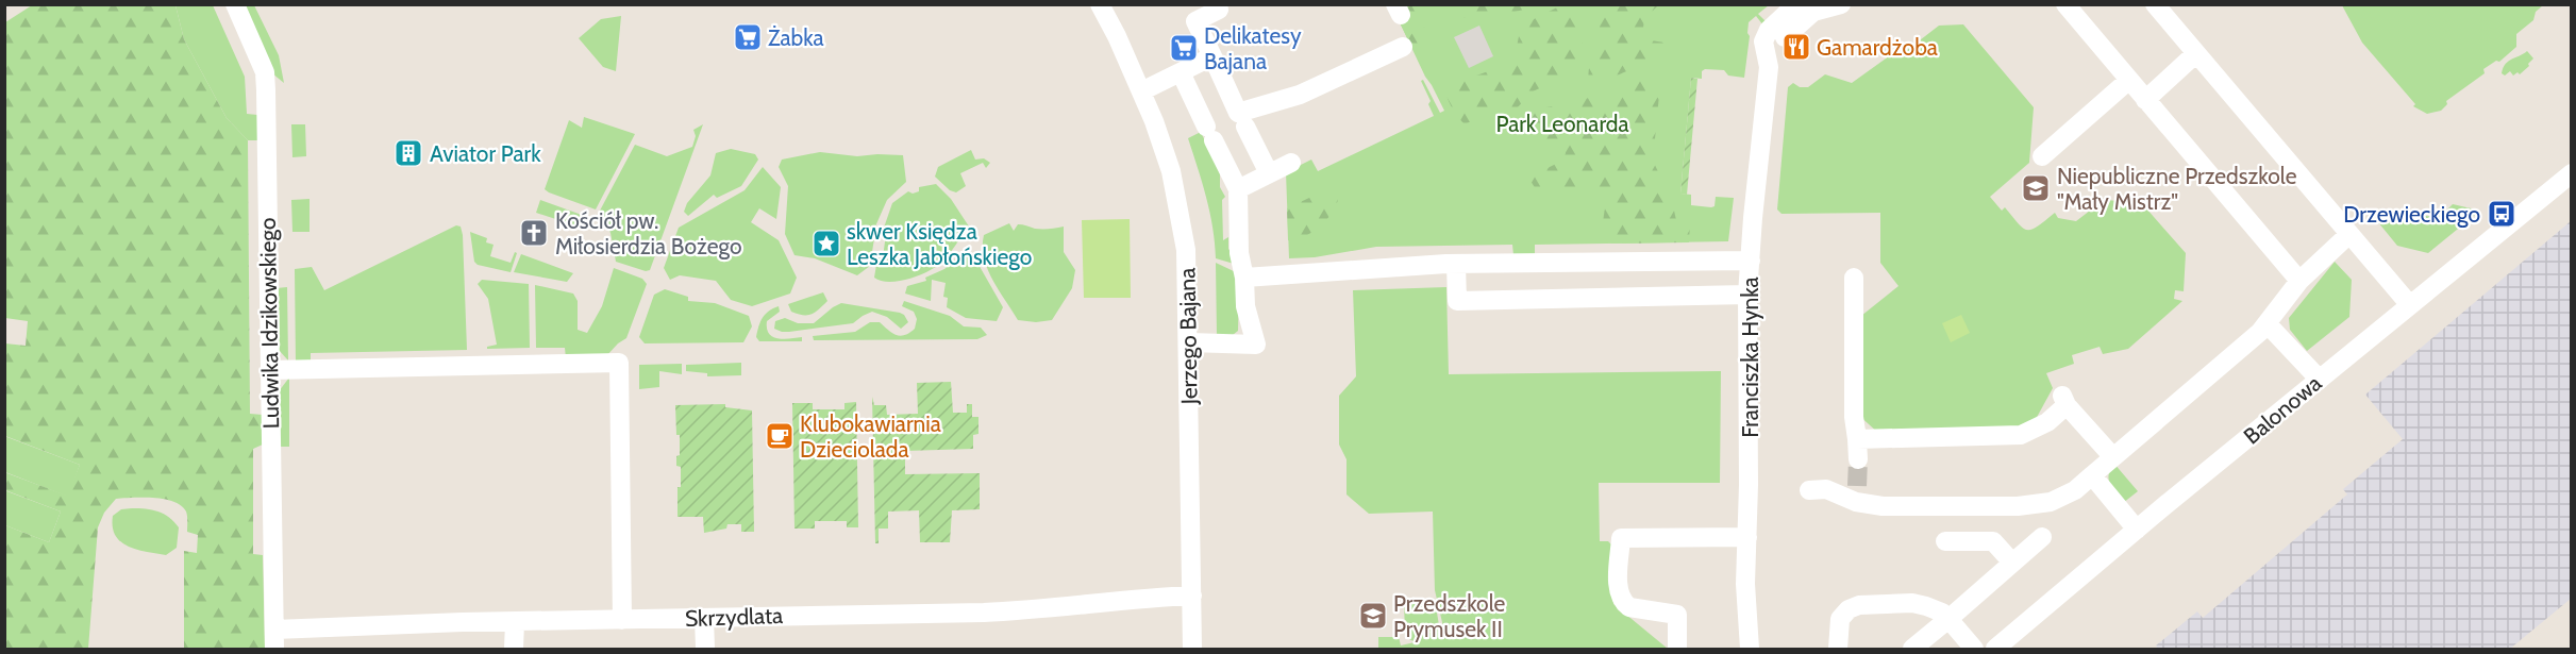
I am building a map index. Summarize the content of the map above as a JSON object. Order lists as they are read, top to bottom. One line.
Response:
{"streets":{"street":["Ludwika Idzikowskiego","Jerzego Bajana","Franciszka Hynka","Balonowa","Skrzydlata"]},"crossings":[["Ludwika Idzikowskiego","Skrzydlata"],["Jerzego Bajana","Skrzydlata"]],"parks":["Park Leonarda"],"places":{"supermarket":["Żabka","Delikatesy Bajana"],"restaurant":["Gamardżoba"],"building":["Aviator Park"],"school or university":["Niepubliczne Przedszkole \"Mały Mistrz\"","Przedszkole Prymusek II"],"bus stop":["Drzewieckiego"],"church":["Kościół pw. Miłosierdzia Bożego"],"place":["skwer Księdza Leszka Jabłońskiego"],"cafe":["Klubokawiarnia Dzieciolada"]}}
